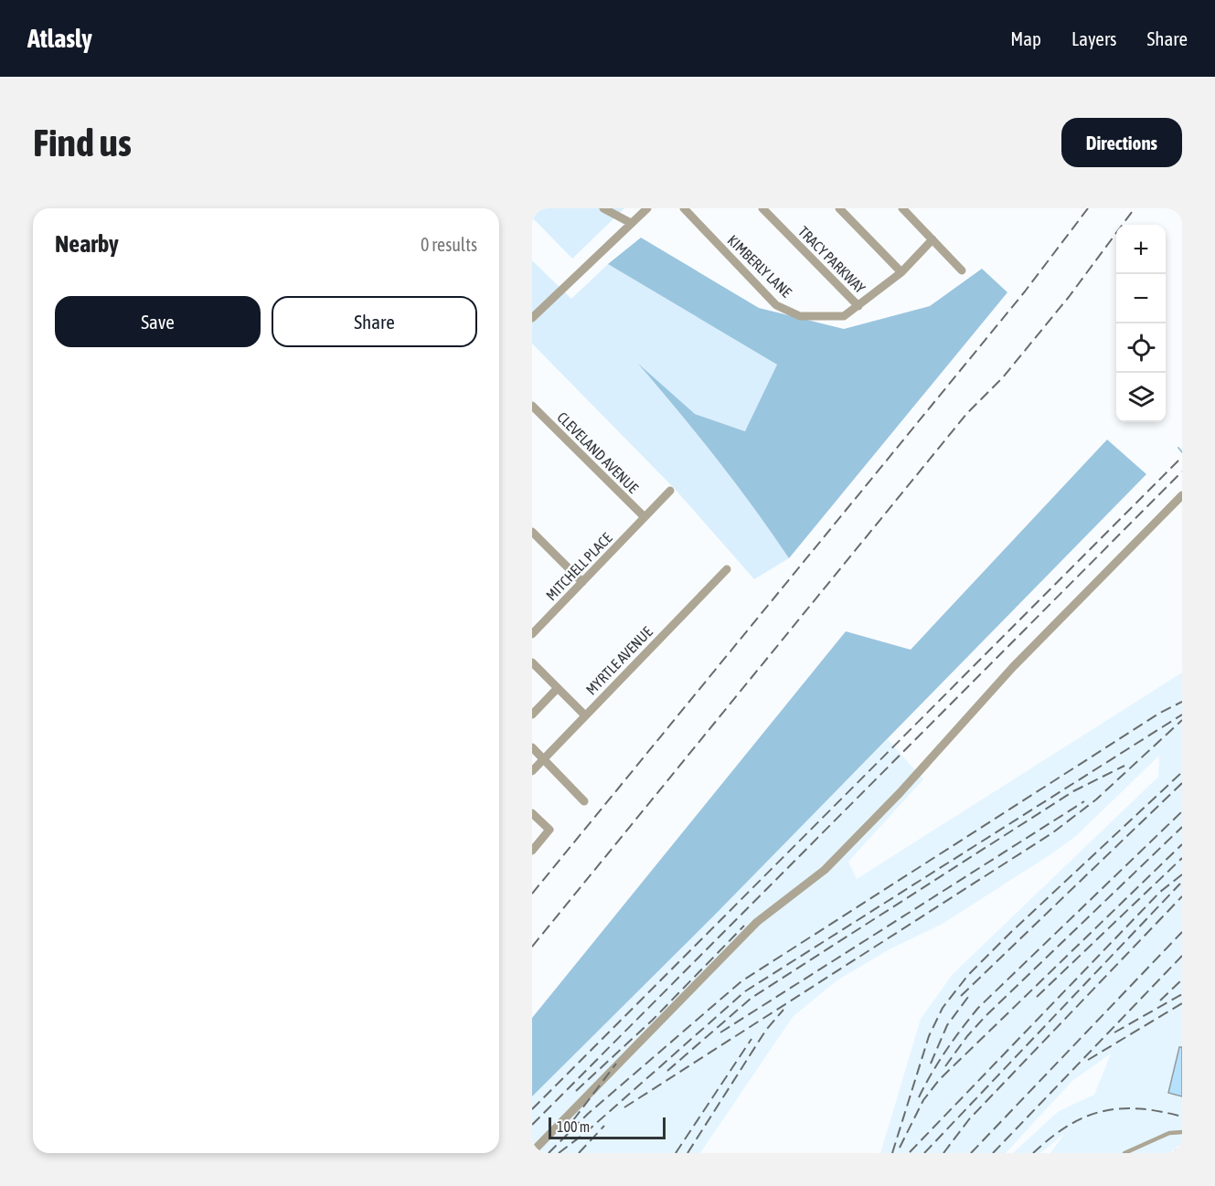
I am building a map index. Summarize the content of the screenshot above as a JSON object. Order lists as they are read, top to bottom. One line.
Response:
{"streets":{"street":["TRACY PARKWAY","KIMBERLY LANE","CLEVELAND AVENUE","MITCHELL PLACE","MYRTLE AVENUE"]},"crossings":[["TRACY PARKWAY","KIMBERLY LANE"],["CLEVELAND AVENUE","MITCHELL PLACE"]],"scale_bar":"100 m","page":{"header":"Atlasly","nav":["Map","Layers","Share"],"buttons":["Directions",["Save","Share"]],"title":"Find us","heading":["Nearby","0 results"],"map_buttons":["+","−"],"scale":"100 m"}}
